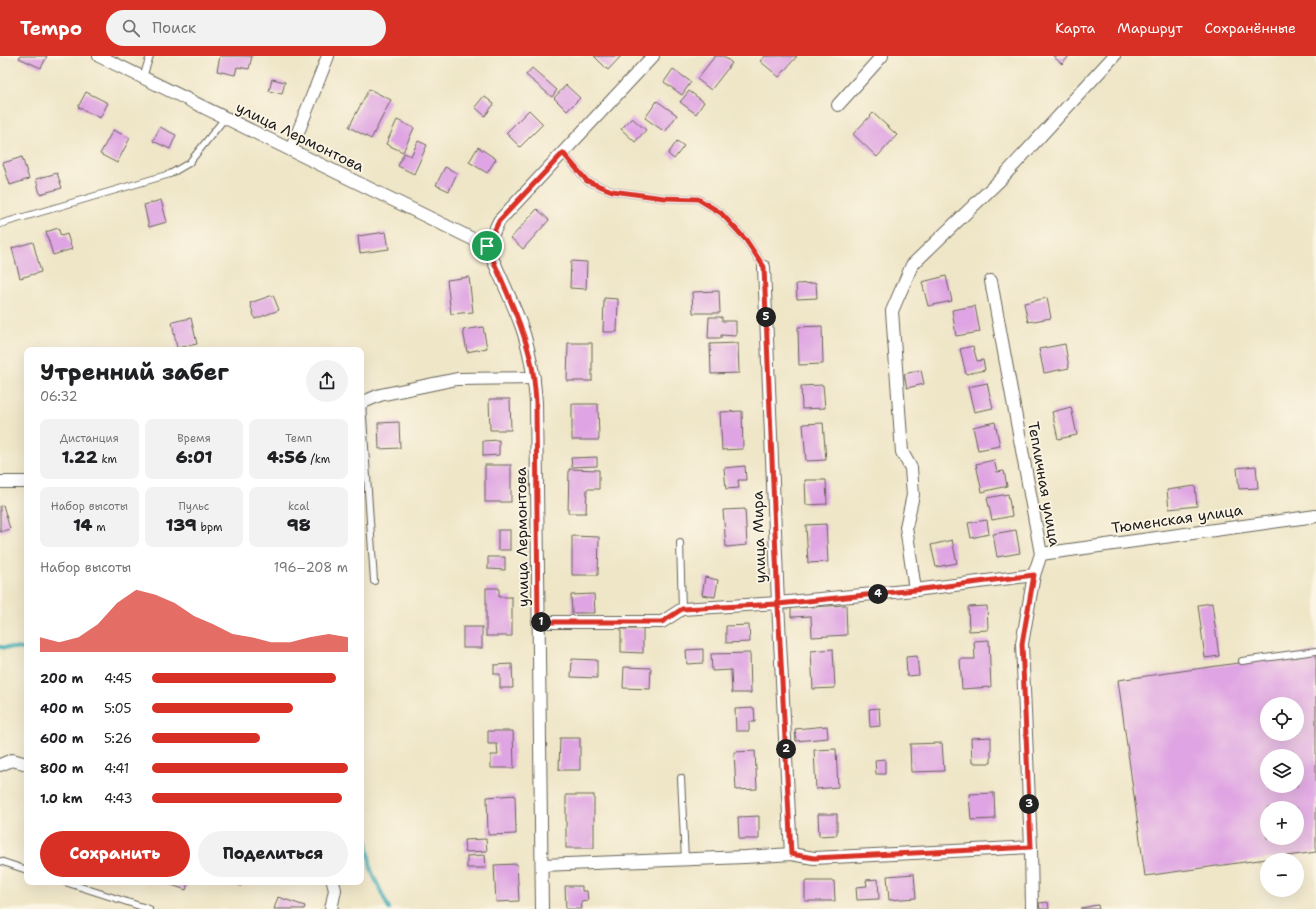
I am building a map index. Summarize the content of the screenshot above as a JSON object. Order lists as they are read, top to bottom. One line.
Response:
{"streets":{"street":["улица Лермонтова","Тепличная улица","Тюменская улица","улица Мира"]},"crossings":[["Тепличная улица","Тюменская улица"]],"page":{"header":"Tempo","search":"Поиск","nav":["Карта","Маршрут","Сохранённые"],"pins":["5","4","1","2","3"],"heading":["Утренний забег","06:32"],"stats":[["Дистанция","1.22 km"],["Время","6:01"],["Темп","4:56 /km"],["Набор высоты","14 m"],["Пульс","139 bpm"],["kcal","98"]],"chart":["Набор высоты","196–208 m"],"list":[{"name":"200 m","note":"4:45"},{"name":"400 m","note":"5:05"},{"name":"600 m","note":"5:26"},{"name":"800 m","note":"4:41"},{"name":"1.0 km","note":"4:43"}],"map_buttons":["+","−"],"buttons":["Сохранить","Поделиться"]}}
